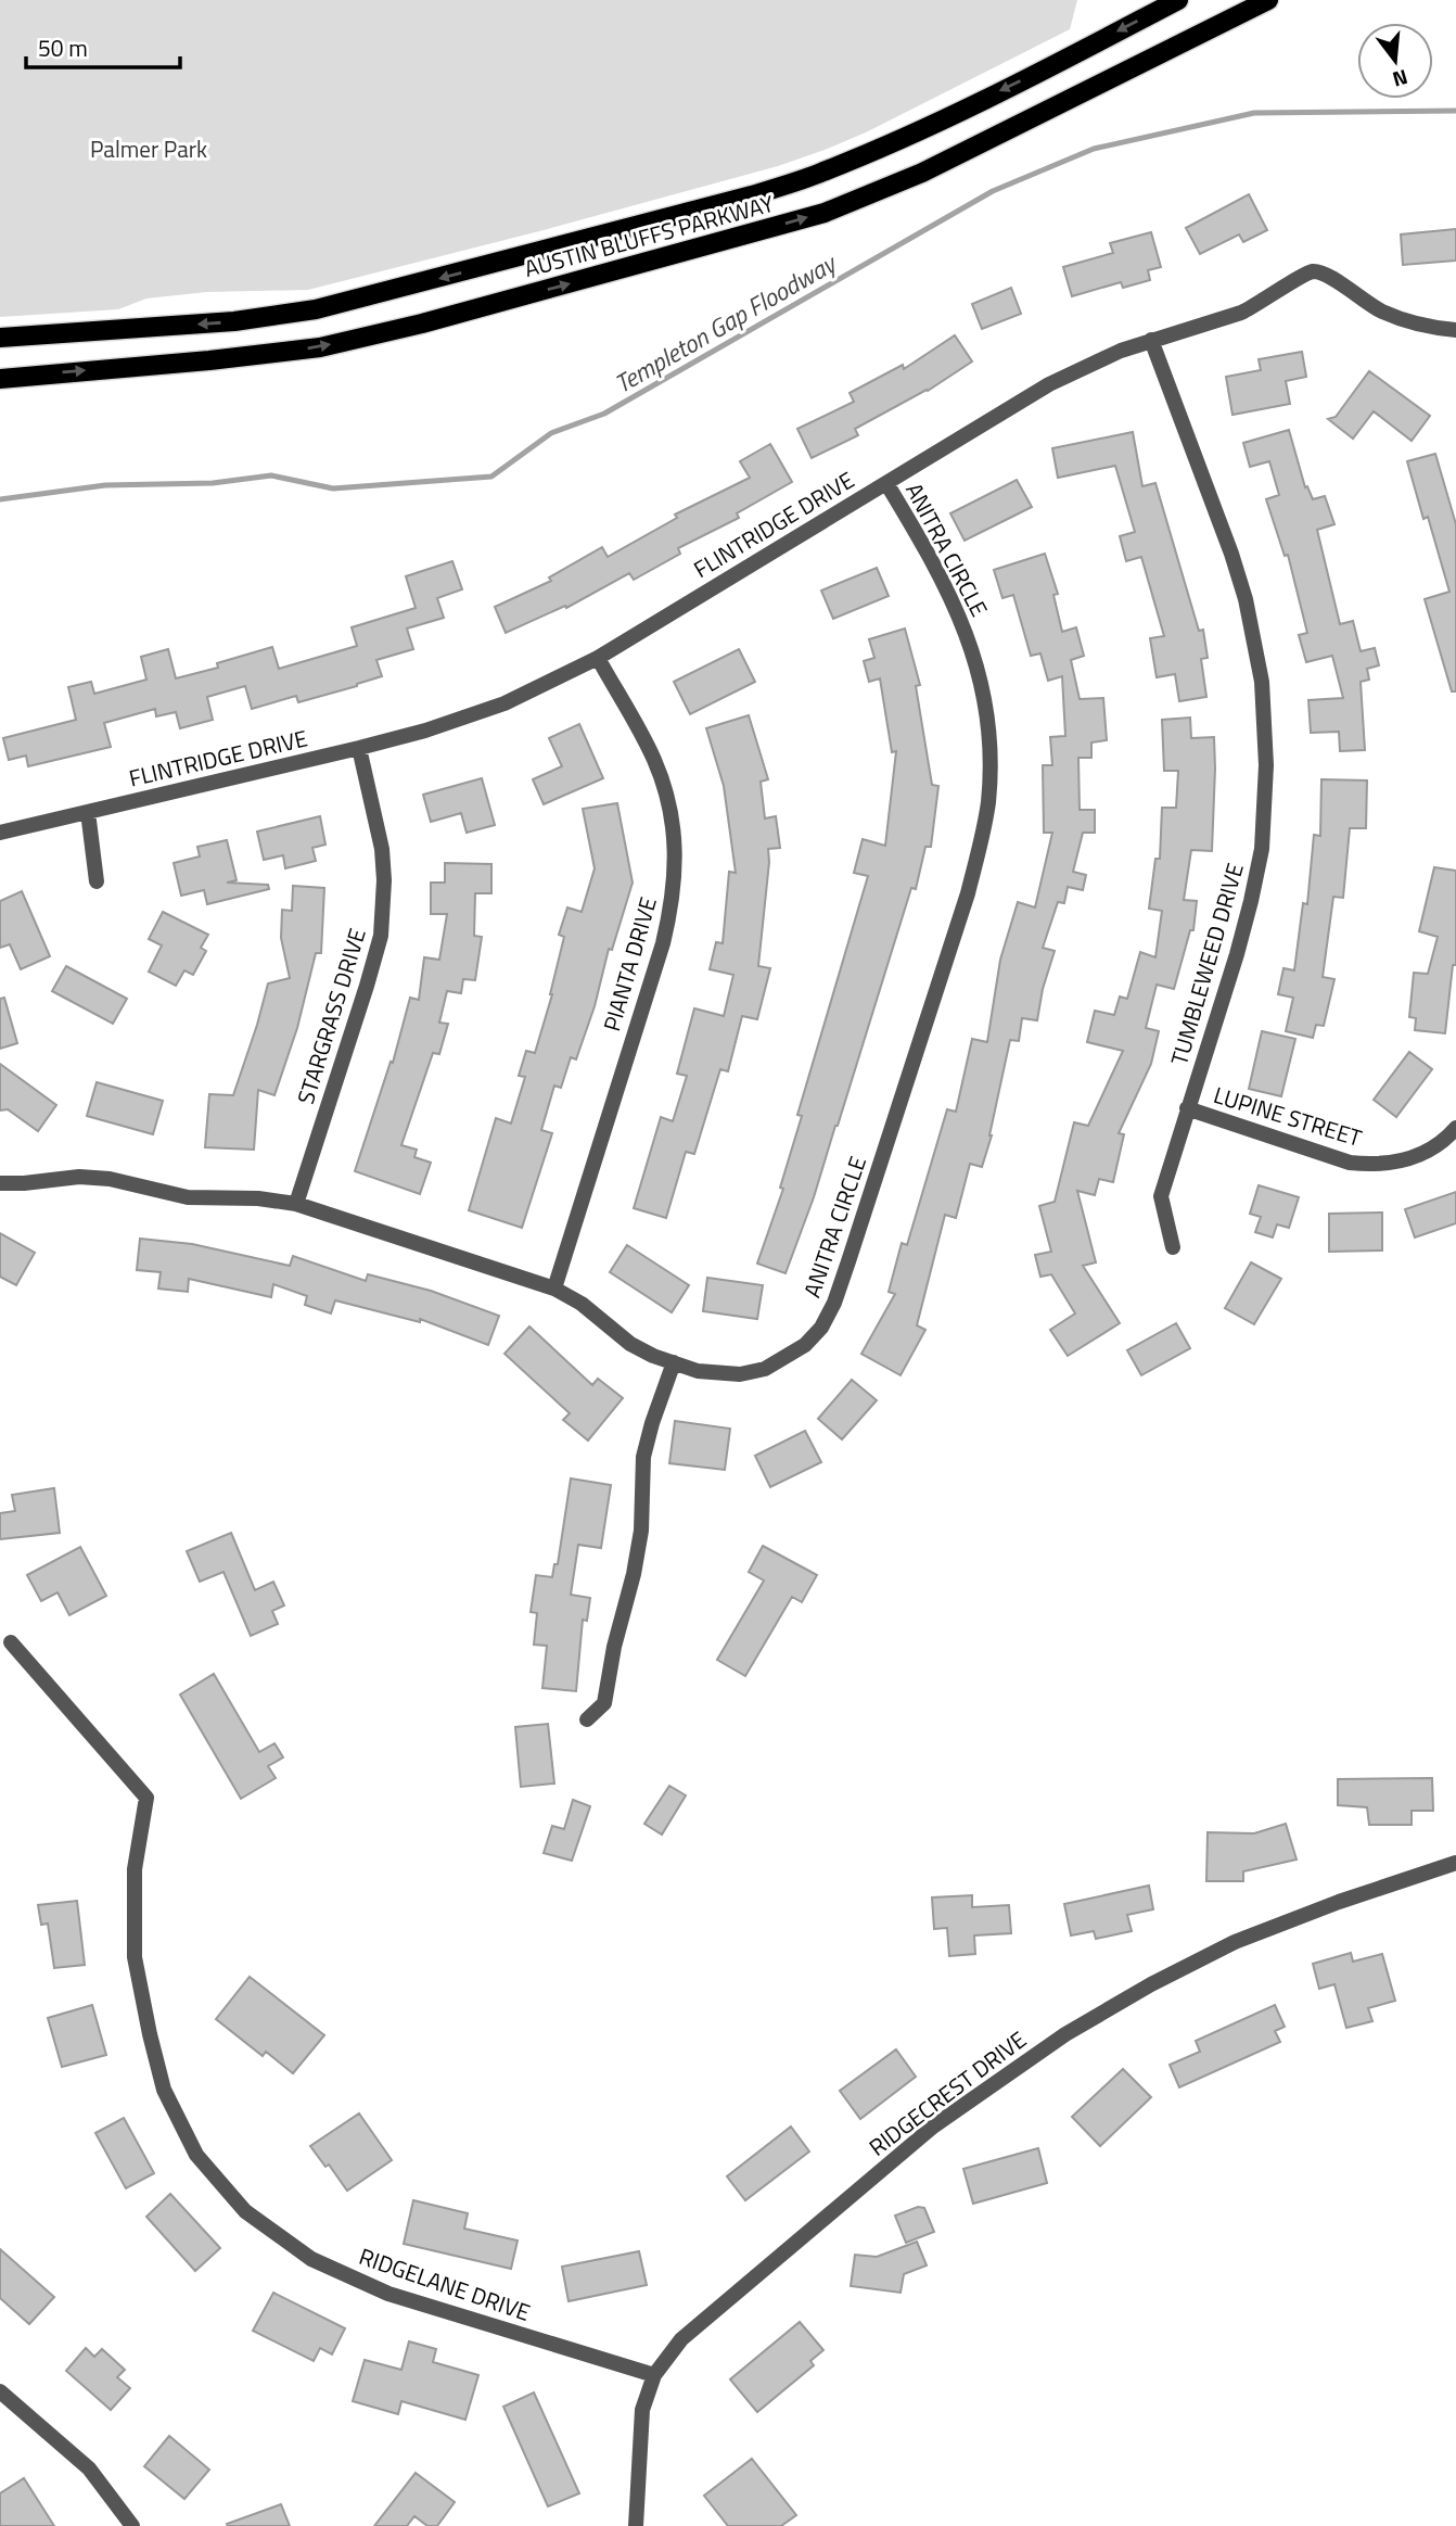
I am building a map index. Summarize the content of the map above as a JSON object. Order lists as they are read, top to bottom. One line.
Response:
{"streets":{"main road":["AUSTIN BLUFFS PARKWAY"],"street":["FLINTRIDGE DRIVE","ANITRA CIRCLE","PIANTA DRIVE","TUMBLEWEED DRIVE","STARGRASS DRIVE","LUPINE STREET","RIDGECREST DRIVE","RIDGELANE DRIVE"]},"crossings":[["FLINTRIDGE DRIVE","ANITRA CIRCLE"],["FLINTRIDGE DRIVE","PIANTA DRIVE"],["FLINTRIDGE DRIVE","TUMBLEWEED DRIVE"],["FLINTRIDGE DRIVE","STARGRASS DRIVE"],["ANITRA CIRCLE","PIANTA DRIVE"],["ANITRA CIRCLE","STARGRASS DRIVE"],["TUMBLEWEED DRIVE","LUPINE STREET"],["RIDGECREST DRIVE","RIDGELANE DRIVE"]],"water":["Templeton Gap Floodway"],"parks":["Palmer Park"],"scale_bar":"50 m","north":"bottom"}
